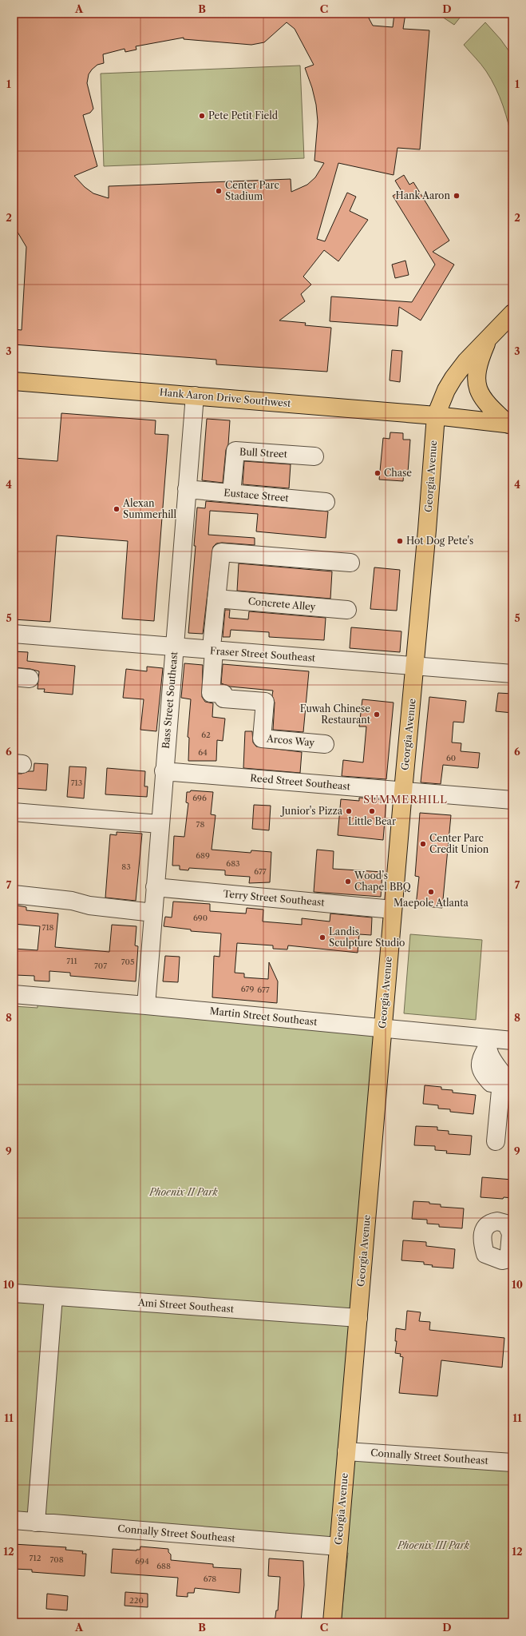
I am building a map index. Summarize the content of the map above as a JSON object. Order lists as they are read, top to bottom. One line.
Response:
{"streets":{"main road":["Hank Aaron Drive Southwest","Georgia Avenue"],"street":["Bull Street","Eustace Street","Concrete Alley","Fraser Street Southeast","Bass Street Southeast","Arcos Way","Reed Street Southeast","Terry Street Southeast","Martin Street Southeast","Ami Street Southeast","Connally Street Southeast"]},"crossings":[["Hank Aaron Drive Southwest","Georgia Avenue"],["Hank Aaron Drive Southwest","Bass Street Southeast"],["Bull Street","Eustace Street"],["Georgia Avenue","Fraser Street Southeast"],["Georgia Avenue","Reed Street Southeast"],["Georgia Avenue","Terry Street Southeast"],["Georgia Avenue","Martin Street Southeast"],["Georgia Avenue","Ami Street Southeast"],["Georgia Avenue","Connally Street Southeast"],["Eustace Street","Bass Street Southeast"],["Fraser Street Southeast","Bass Street Southeast"],["Fraser Street Southeast","Arcos Way"],["Bass Street Southeast","Reed Street Southeast"],["Bass Street Southeast","Terry Street Southeast"],["Bass Street Southeast","Martin Street Southeast"]],"districts":["SUMMERHILL"],"parks":["Phoenix II Park","Phoenix III Park"],"places":["Pete Petit Field","Center Parc Stadium","Hank Aaron","Chase","Alexan Summerhill","Hot Dog Pete's","Fuwah Chinese Restaurant","Junior's Pizza","Little Bear","Center Parc Credit Union","Wood’s Chapel BBQ","Maepole Atlanta","Landis Sculpture Studio"],"house_numbers":["62","64","60","713","696","78","689","683","83","677","690","718","711","705","707","679","677","712","708","694","688","678","220"],"grid":{"columns":["A","B","C","D"],"rows":["1","2","3","4","5","6","7","8","9","10","11","12"]}}
